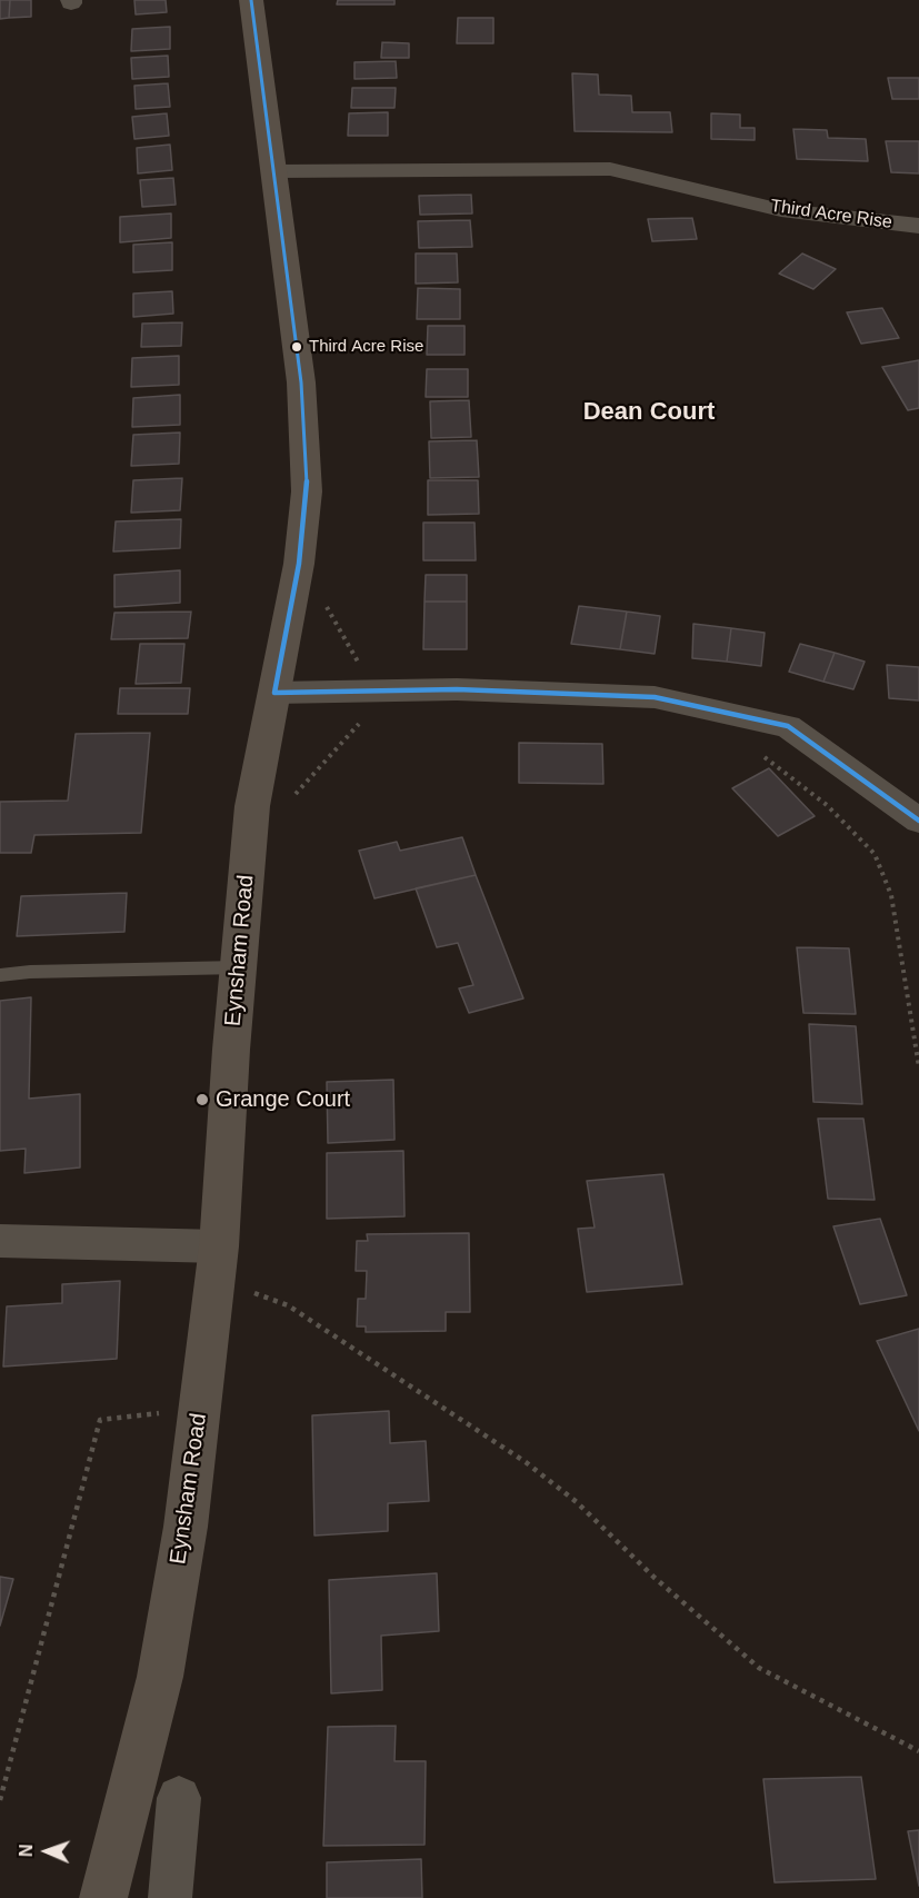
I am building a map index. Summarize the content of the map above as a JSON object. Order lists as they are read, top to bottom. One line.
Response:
{"streets":{"main road":["Eynsham Road"],"street":["Third Acre Rise"]},"crossings":[["Third Acre Rise","Eynsham Road"]],"districts":["Dean Court"],"places":["Third Acre Rise","Grange Court"],"north":"left"}
